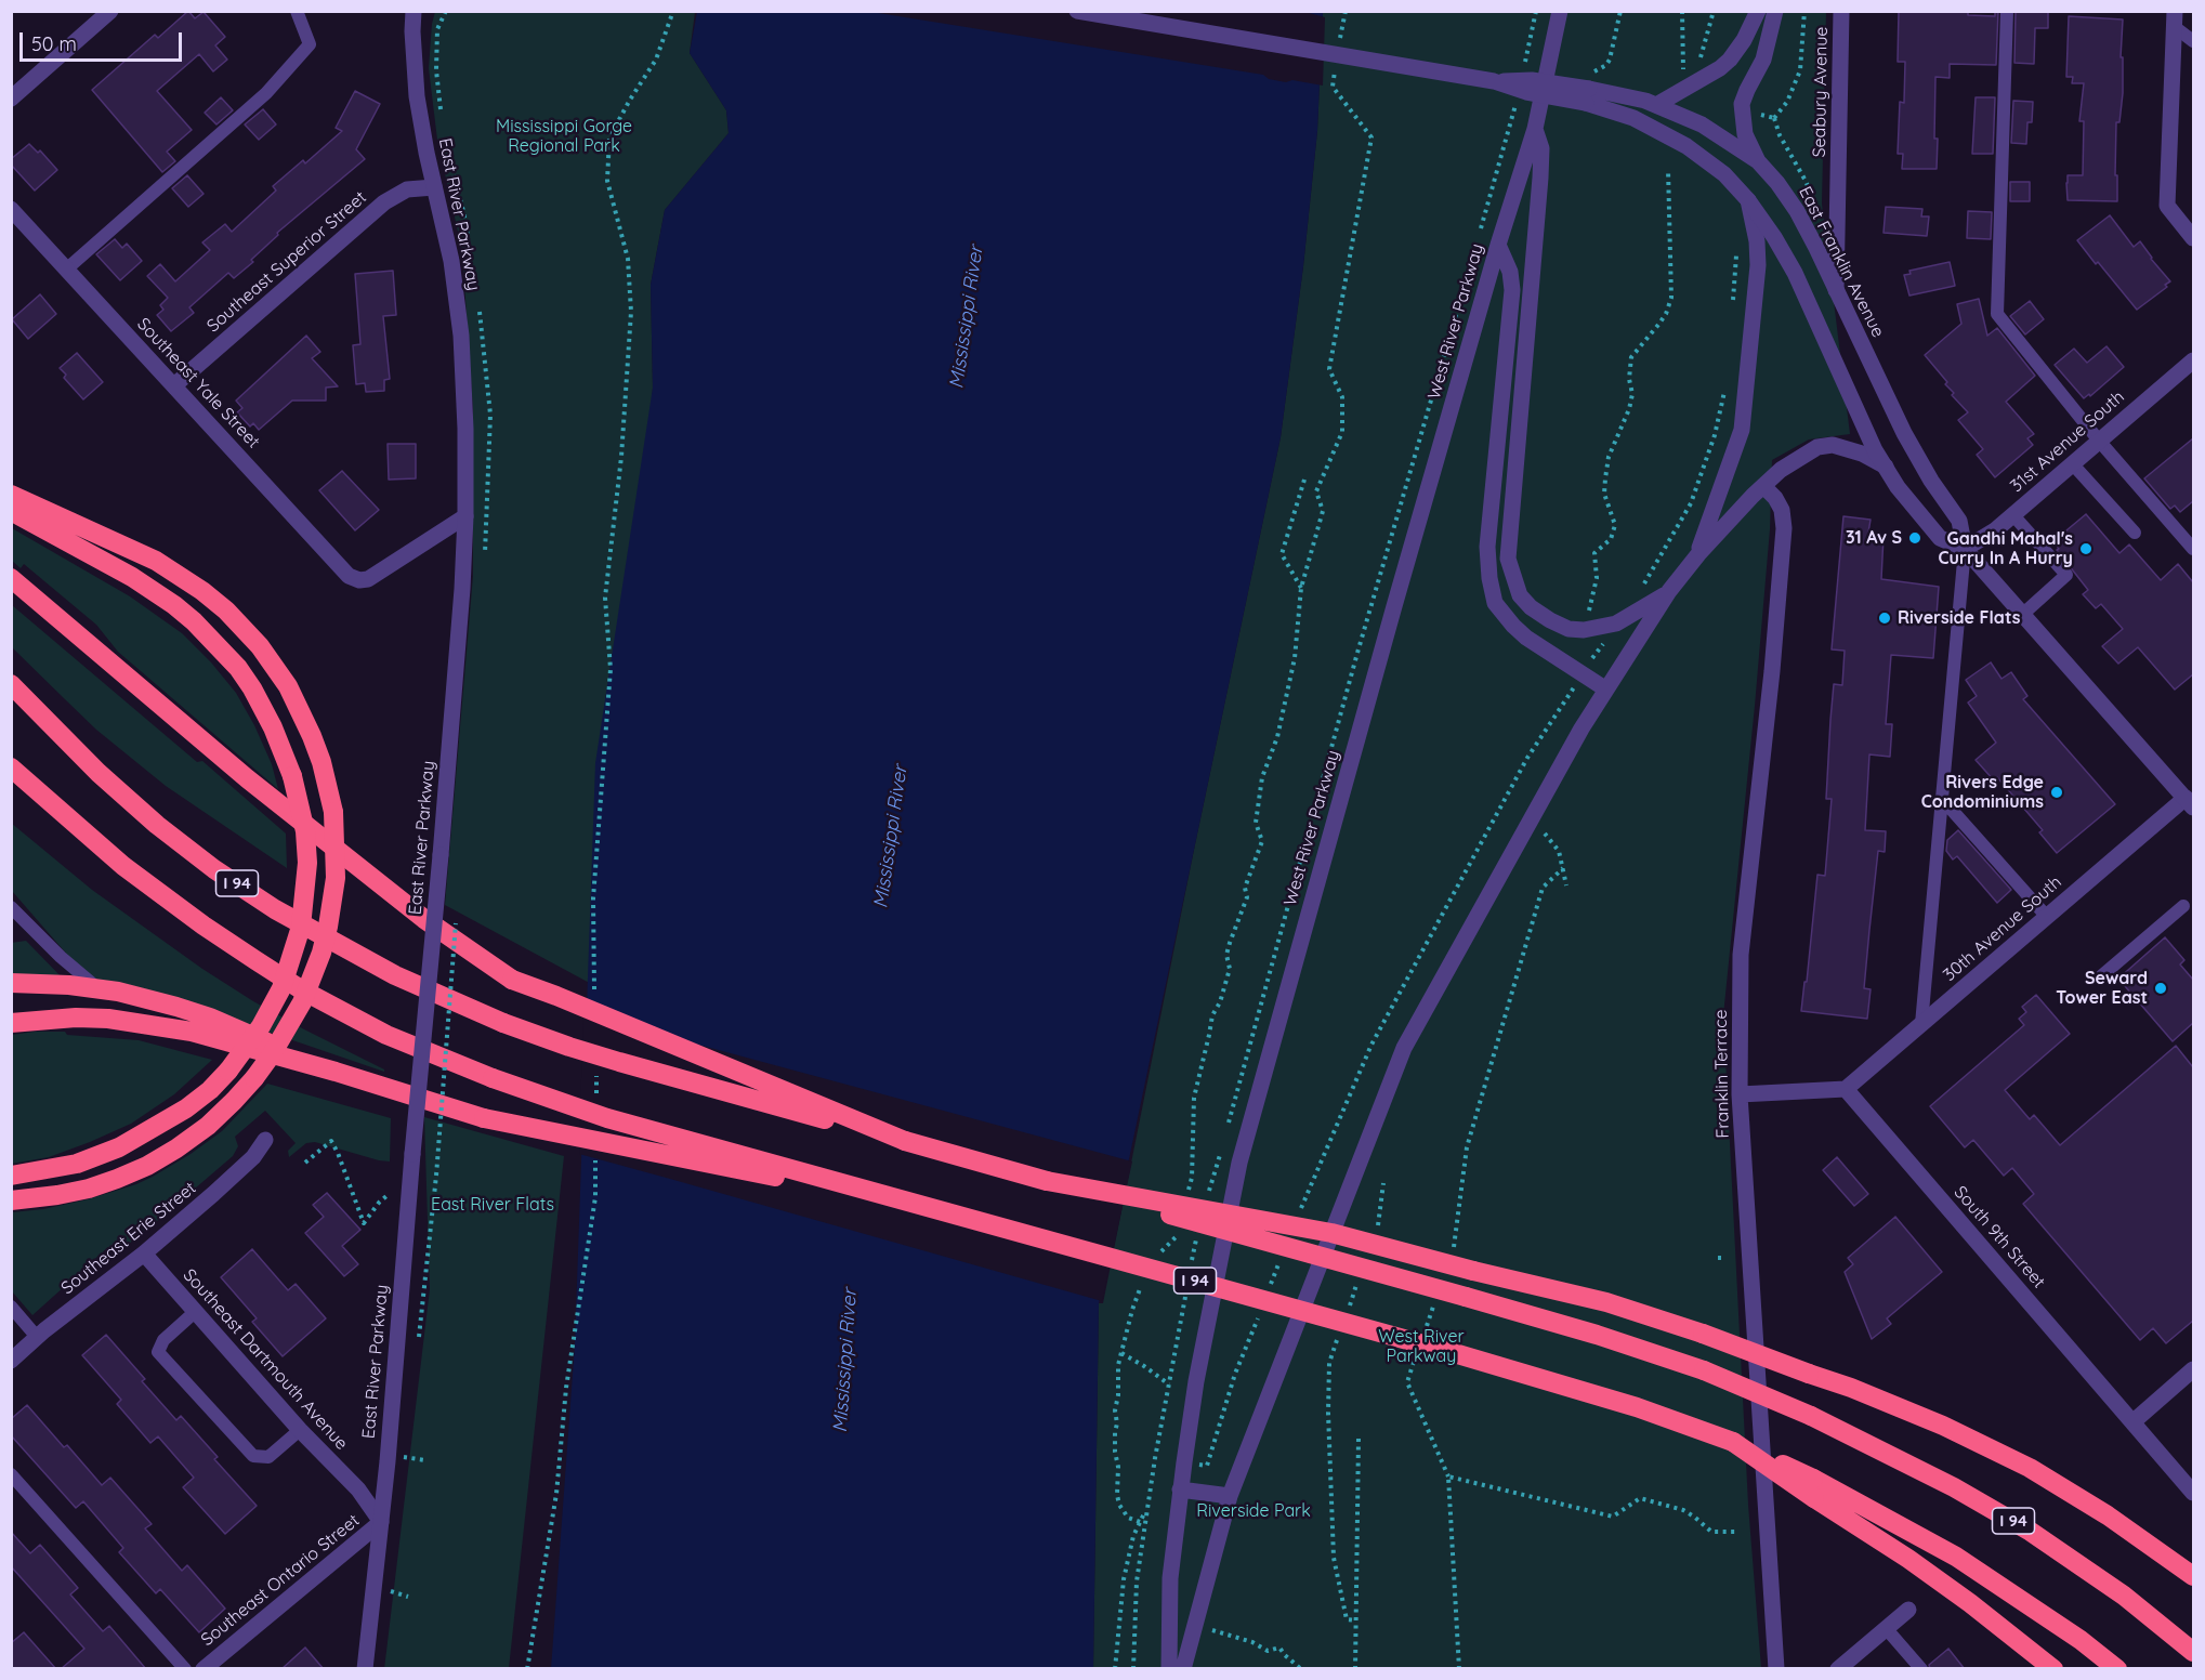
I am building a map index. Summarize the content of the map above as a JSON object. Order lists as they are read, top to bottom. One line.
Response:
{"streets":{"highway":["I 94"],"street":["Seabury Avenue","East River Parkway","Southeast Superior Street","East Franklin Avenue","West River Parkway","Southeast Yale Street","31st Avenue South","30th Avenue South","Franklin Terrace","South 9th Street","Southeast Erie Street","Southeast Dartmouth Avenue","Southeast Ontario Street"]},"crossings":[["Seabury Avenue","East Franklin Avenue"],["East River Parkway","Southeast Superior Street"],["East River Parkway","Southeast Yale Street"],["East River Parkway","Southeast Dartmouth Avenue"],["East River Parkway","Southeast Ontario Street"],["Southeast Superior Street","Southeast Yale Street"],["East Franklin Avenue","31st Avenue South"],["East Franklin Avenue","30th Avenue South"],["30th Avenue South","South 9th Street"],["Southeast Erie Street","Southeast Dartmouth Avenue"],["Southeast Dartmouth Avenue","Southeast Ontario Street"]],"water":["Mississippi River"],"parks":["Mississippi Gorge Regional Park","East River Flats","West River Parkway","Riverside Park"],"places":["31 Av S","Gandhi Mahal's Curry In A Hurry","Riverside Flats","Rivers Edge Condominiums","Seward Tower East"],"scale_bar":"50 m"}
